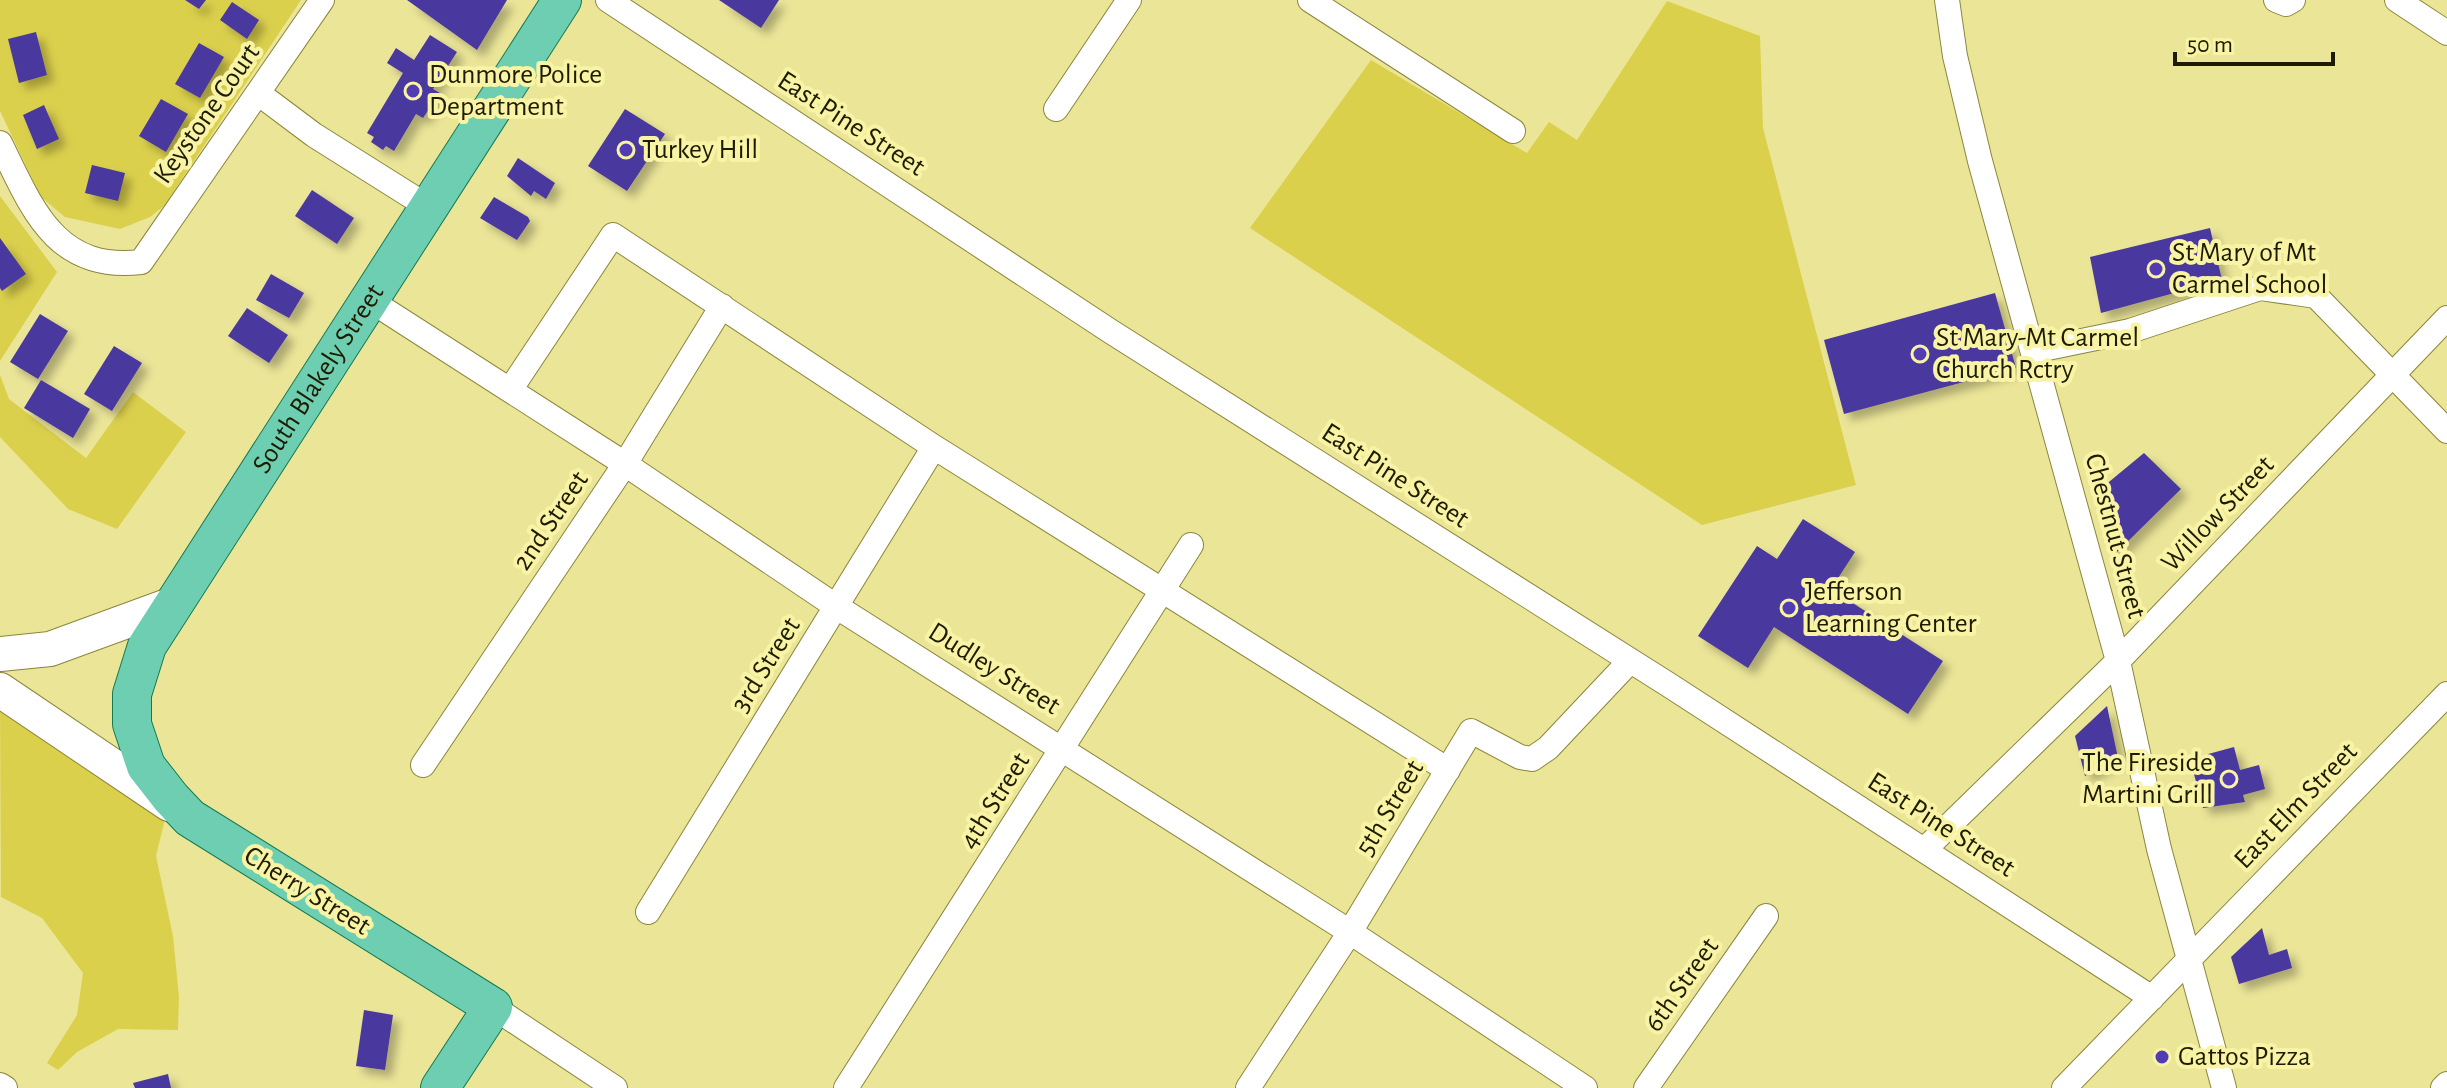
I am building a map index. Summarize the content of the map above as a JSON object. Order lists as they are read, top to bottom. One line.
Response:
{"streets":{"main road":["South Blakely Street","Cherry Street"],"street":["Keystone Court","East Pine Street","Willow Street","2nd Street","Chestnut Street","3rd Street","Dudley Street","4th Street","East Elm Street","5th Street","6th Street"]},"crossings":[["East Pine Street","Willow Street"],["East Pine Street","East Elm Street"],["East Pine Street","5th Street"],["South Blakely Street","Dudley Street"],["South Blakely Street","Cherry Street"],["Willow Street","Chestnut Street"],["2nd Street","Dudley Street"],["Chestnut Street","East Elm Street"],["3rd Street","Dudley Street"],["Dudley Street","4th Street"],["Dudley Street","5th Street"]],"places":["Dunmore Police Department","Turkey Hill","St Mary of Mt Carmel School","St Mary-Mt Carmel Church Rctry","Jefferson Learning Center","The Fireside Martini Grill","Gattos Pizza"],"scale_bar":"50 m"}
